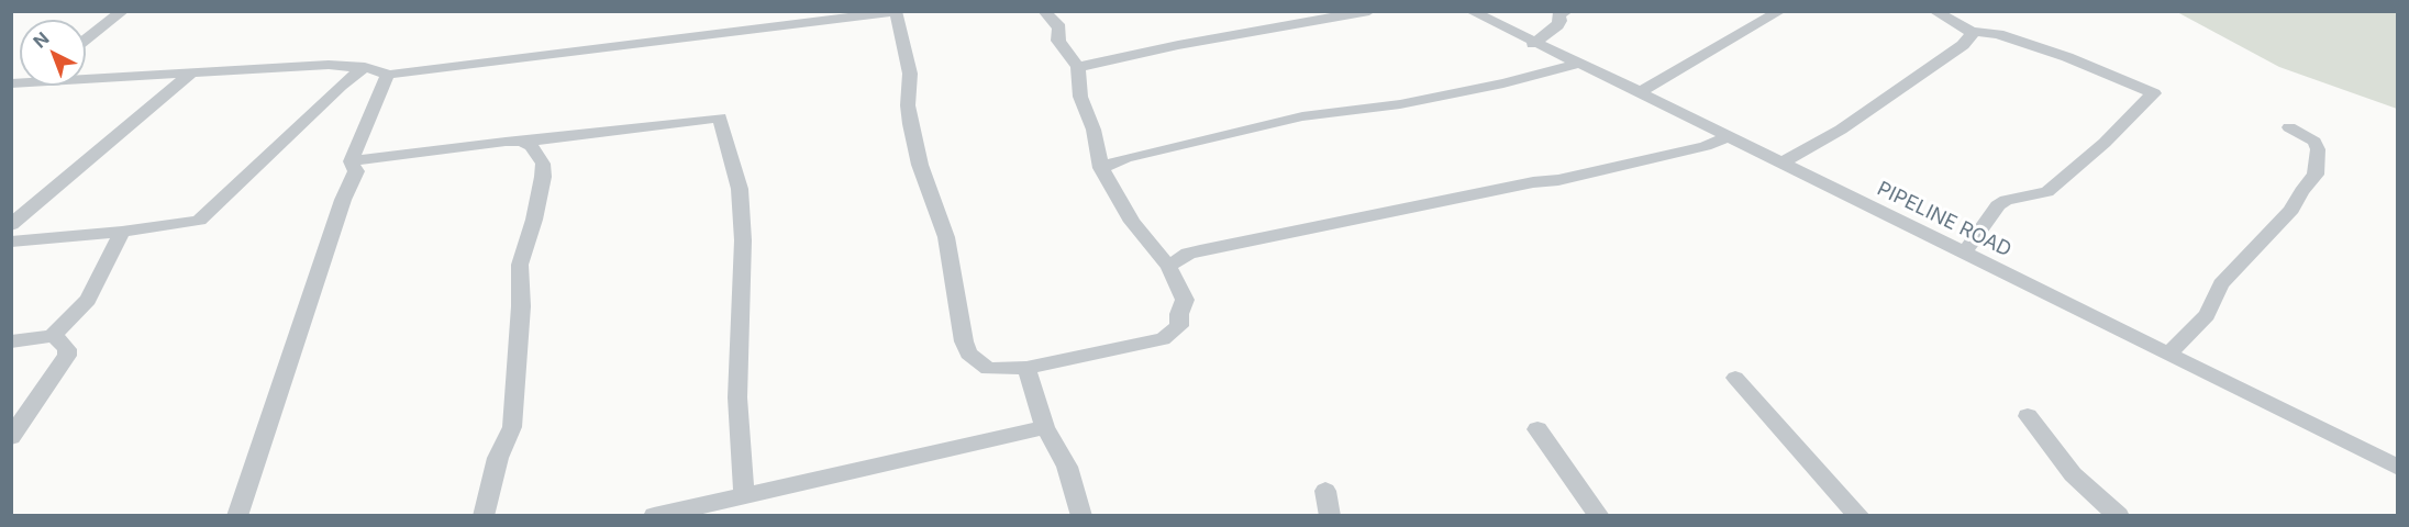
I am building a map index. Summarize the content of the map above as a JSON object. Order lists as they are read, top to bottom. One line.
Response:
{"streets":{"street":["PIPELINE ROAD"]},"north":"top left"}
